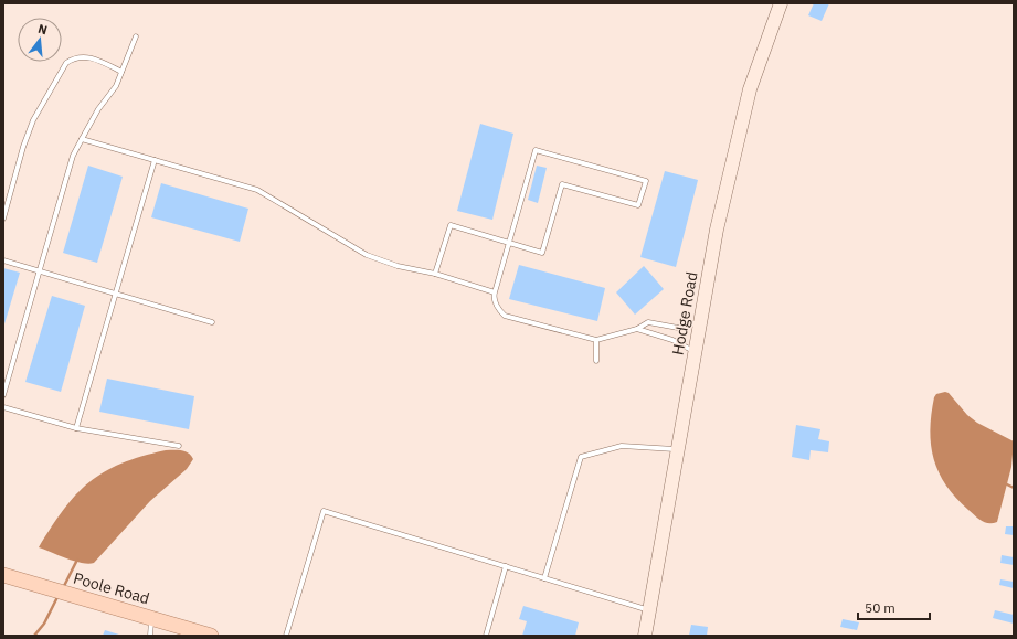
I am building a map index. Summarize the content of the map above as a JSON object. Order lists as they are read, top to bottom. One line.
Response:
{"streets":{"main road":["Hodge Road","Poole Road"]},"scale_bar":"50 m","north":"top"}
